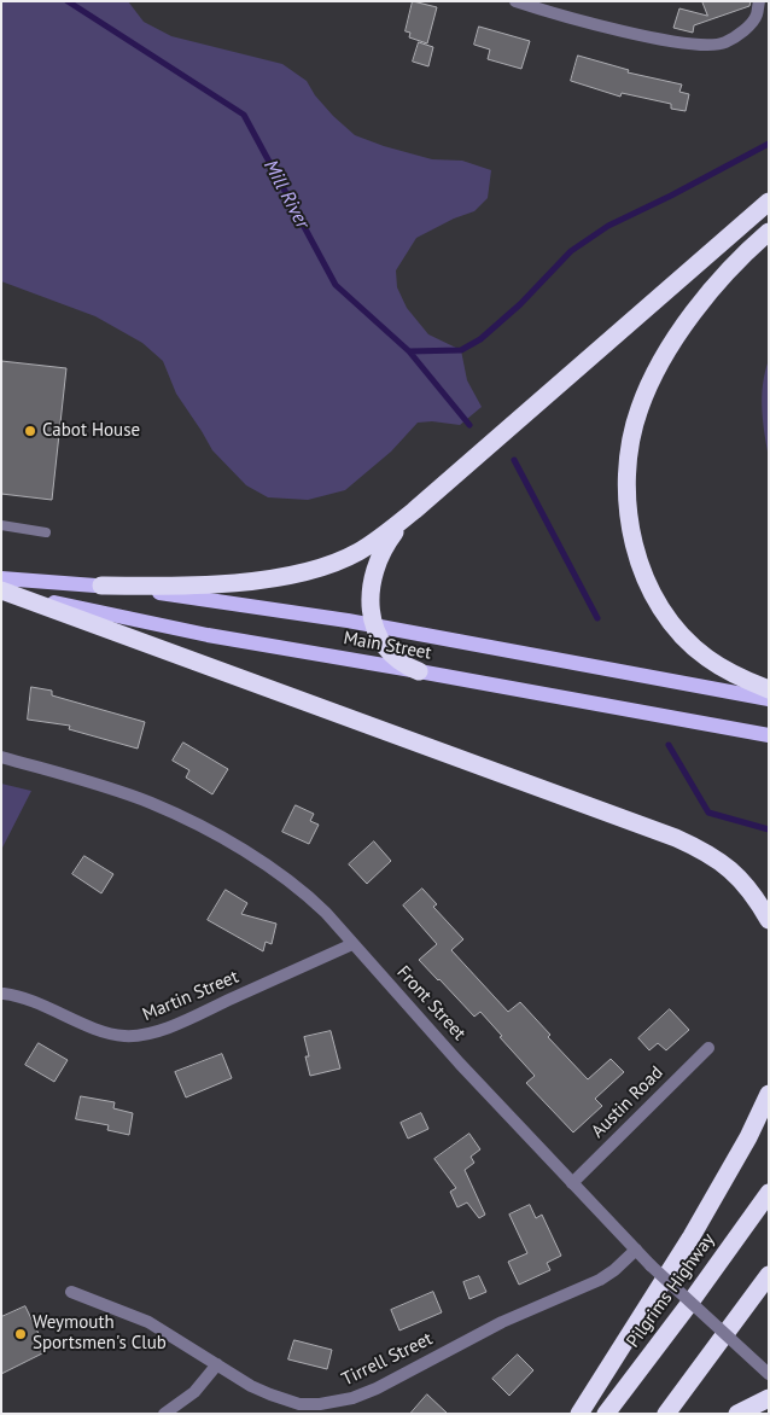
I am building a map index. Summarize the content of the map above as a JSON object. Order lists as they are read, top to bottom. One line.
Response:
{"streets":{"highway":["Pilgrims Highway"],"main road":["Main Street"],"street":["Martin Street","Front Street","Austin Road","Tirrell Street"]},"crossings":[["Martin Street","Front Street"],["Front Street","Austin Road"],["Front Street","Tirrell Street"]],"water":["Mill River"],"places":["Cabot House","Weymouth Sportsmen's Club"]}
